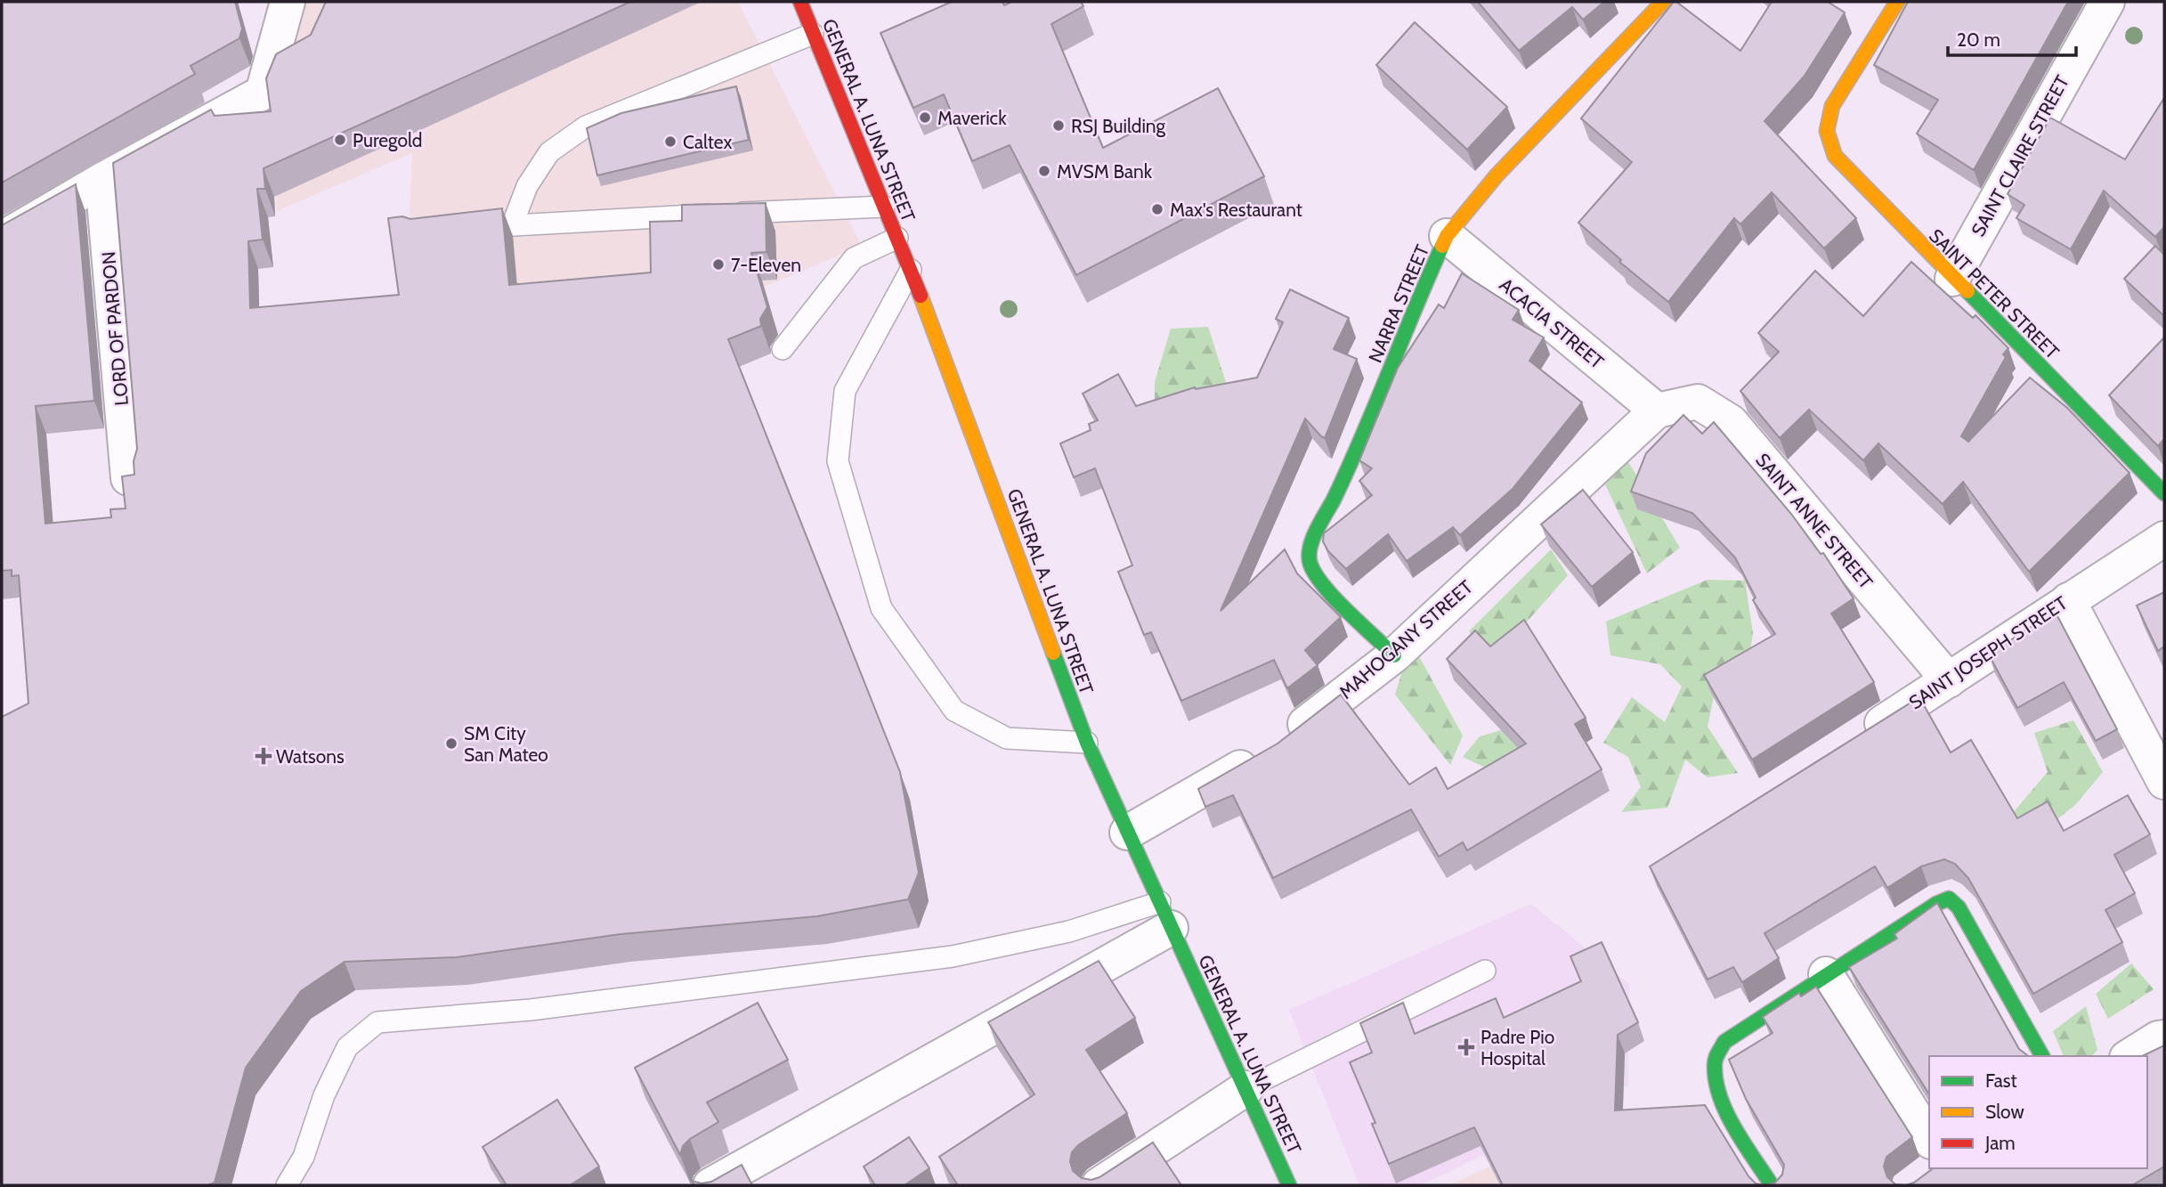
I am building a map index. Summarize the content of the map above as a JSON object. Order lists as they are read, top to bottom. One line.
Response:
{"streets":{"street":["GENERAL A. LUNA STREET","SAINT CLAIRE STREET","SAINT PETER STREET","NARRA STREET","ACACIA STREET","LORD OF PARDON","SAINT ANNE STREET","MAHOGANY STREET","SAINT JOSEPH STREET"]},"crossings":[["GENERAL A. LUNA STREET","MAHOGANY STREET"],["SAINT CLAIRE STREET","SAINT PETER STREET"],["NARRA STREET","ACACIA STREET"],["NARRA STREET","MAHOGANY STREET"],["ACACIA STREET","SAINT ANNE STREET"],["ACACIA STREET","MAHOGANY STREET"],["SAINT ANNE STREET","MAHOGANY STREET"],["SAINT ANNE STREET","SAINT JOSEPH STREET"]],"places":{"other":["Maverick","RSJ Building","Puregold","Caltex","MVSM Bank","Max's Restaurant","7-Eleven","SM City San Mateo"],"health":["Watsons","Padre Pio Hospital"]},"legend":["Fast","Slow","Jam"],"scale_bar":"20 m"}
